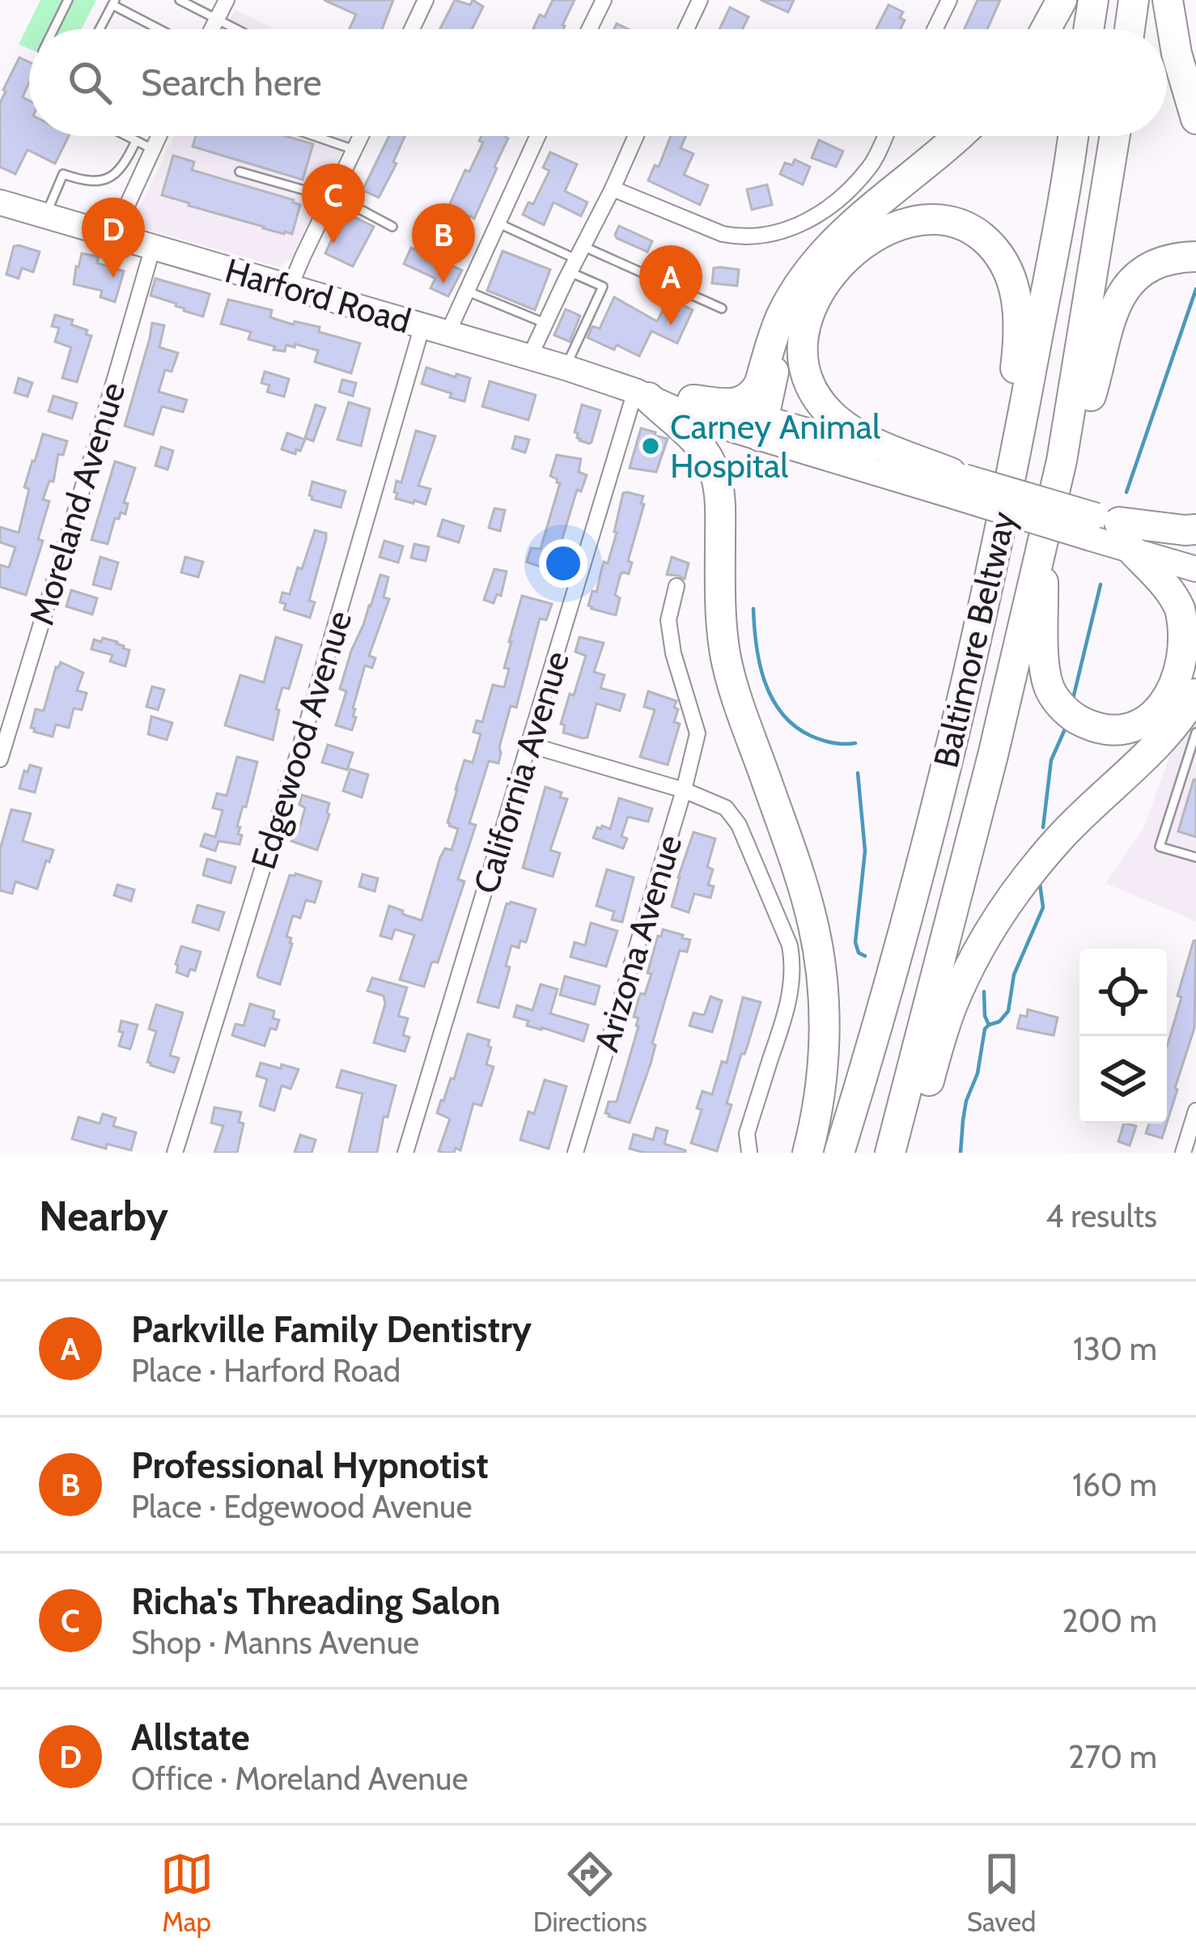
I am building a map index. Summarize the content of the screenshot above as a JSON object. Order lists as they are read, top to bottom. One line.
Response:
{"streets":{"highway":["Baltimore Beltway"],"main road":["Harford Road"],"street":["Moreland Avenue","Edgewood Avenue","California Avenue","Arizona Avenue"]},"crossings":[["Harford Road","Moreland Avenue"],["Harford Road","Edgewood Avenue"],["Harford Road","California Avenue"]],"places":["Carney Animal Hospital"],"page":{"search":"Search here","pins":["C","D","B","A"],"heading":["Nearby","4 results"],"list":[{"mark":"A","name":"Parkville Family Dentistry","note":"Place · Harford Road","value":"130 m"},{"mark":"B","name":"Professional Hypnotist","note":"Place · Edgewood Avenue","value":"160 m"},{"mark":"C","name":"Richa's Threading Salon","note":"Shop · Manns Avenue","value":"200 m"},{"mark":"D","name":"Allstate","note":"Office · Moreland Avenue","value":"270 m"}],"nav":["Map","Directions","Saved"]}}
